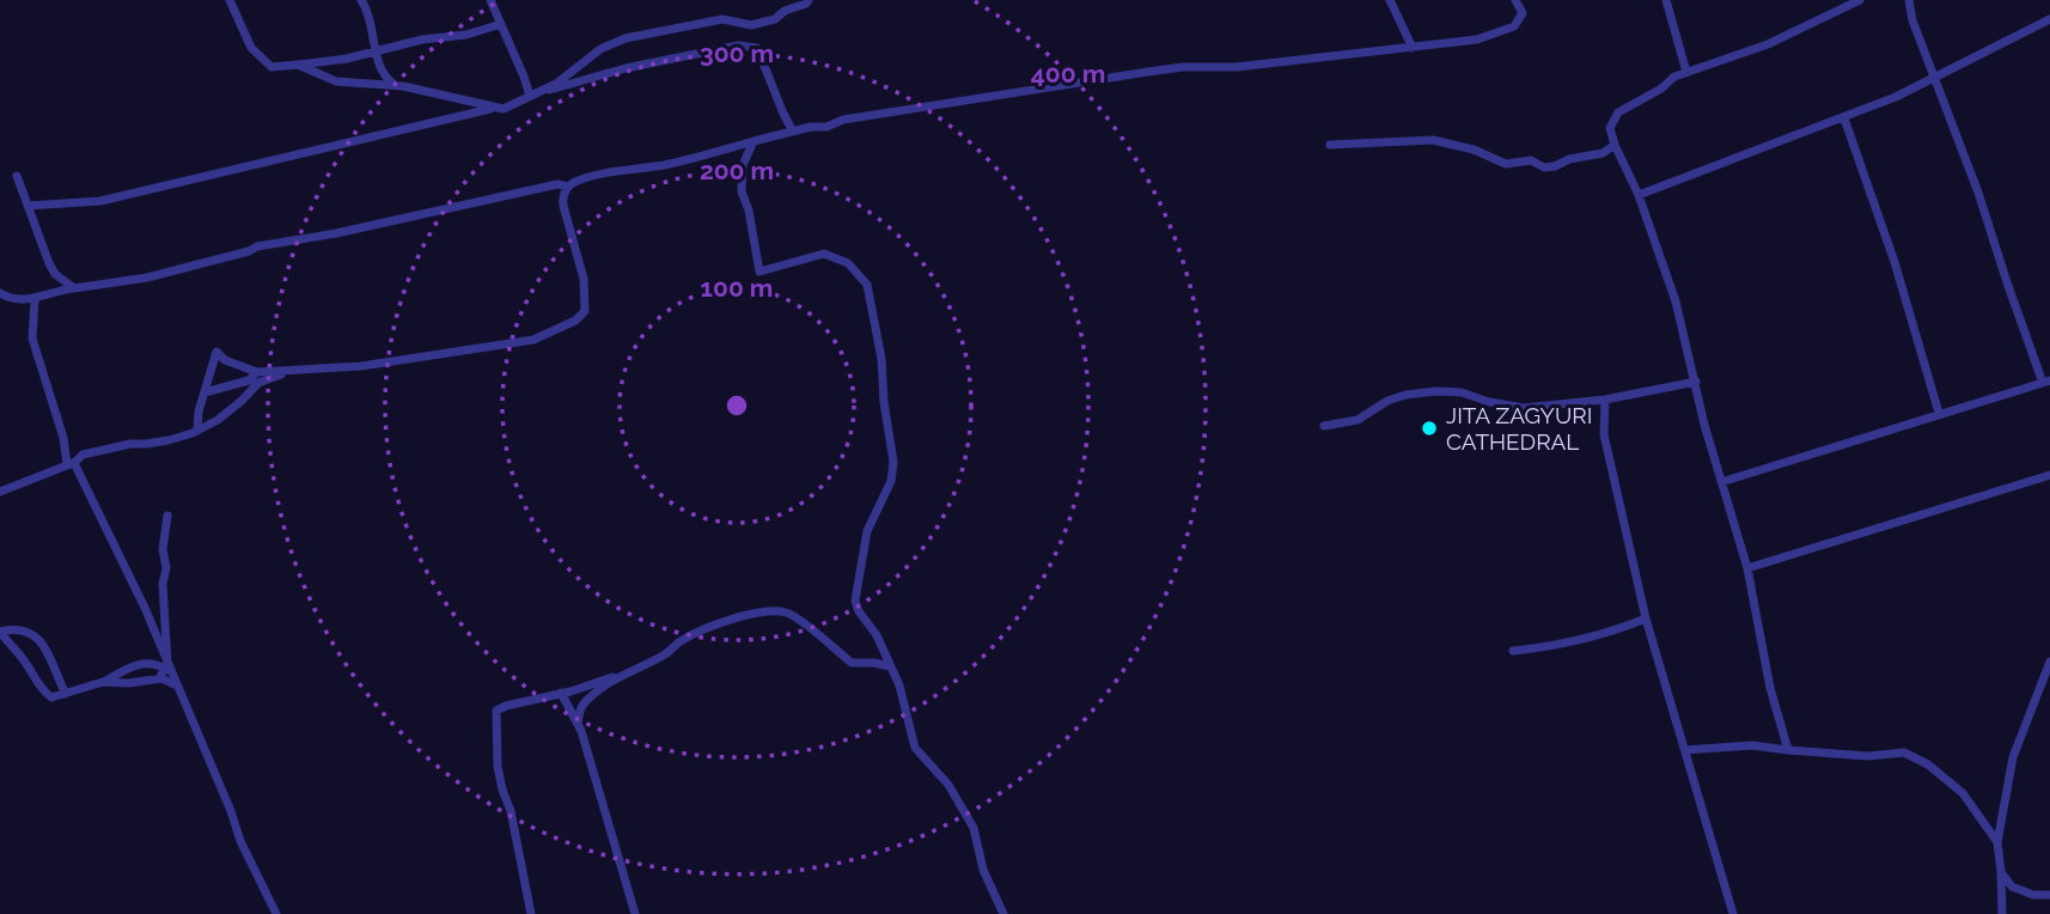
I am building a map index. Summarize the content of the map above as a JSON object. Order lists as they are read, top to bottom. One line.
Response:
{"places":["JITA ZAGYURI CATHEDRAL"],"rings":["300 m","400 m","200 m","100 m"]}
